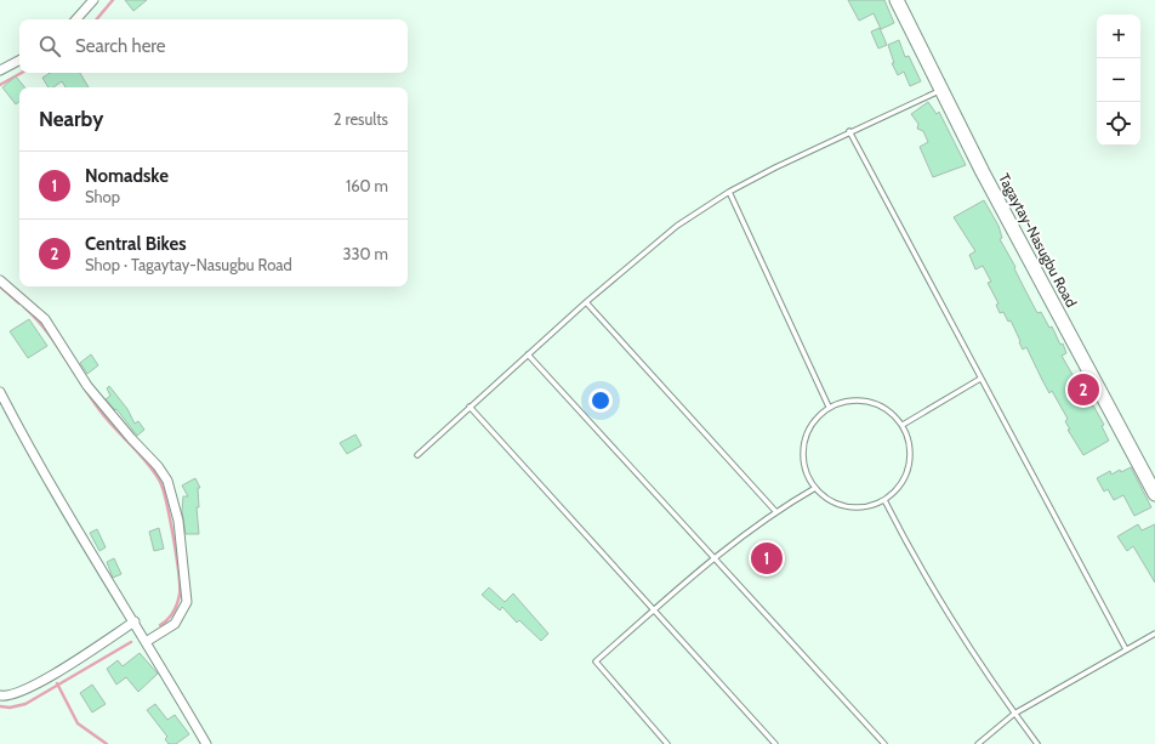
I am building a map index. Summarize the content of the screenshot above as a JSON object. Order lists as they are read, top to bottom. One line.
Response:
{"streets":{"main road":["Tagaytay-Nasugbu Road"]},"page":{"map_buttons":["+","−"],"search":"Search here","heading":["Nearby","2 results"],"list":[{"mark":"1","name":"Nomadske","note":"Shop","value":"160 m"},{"mark":"2","name":"Central Bikes","note":"Shop · Tagaytay-Nasugbu Road","value":"330 m"}],"pins":["2","1"]}}
